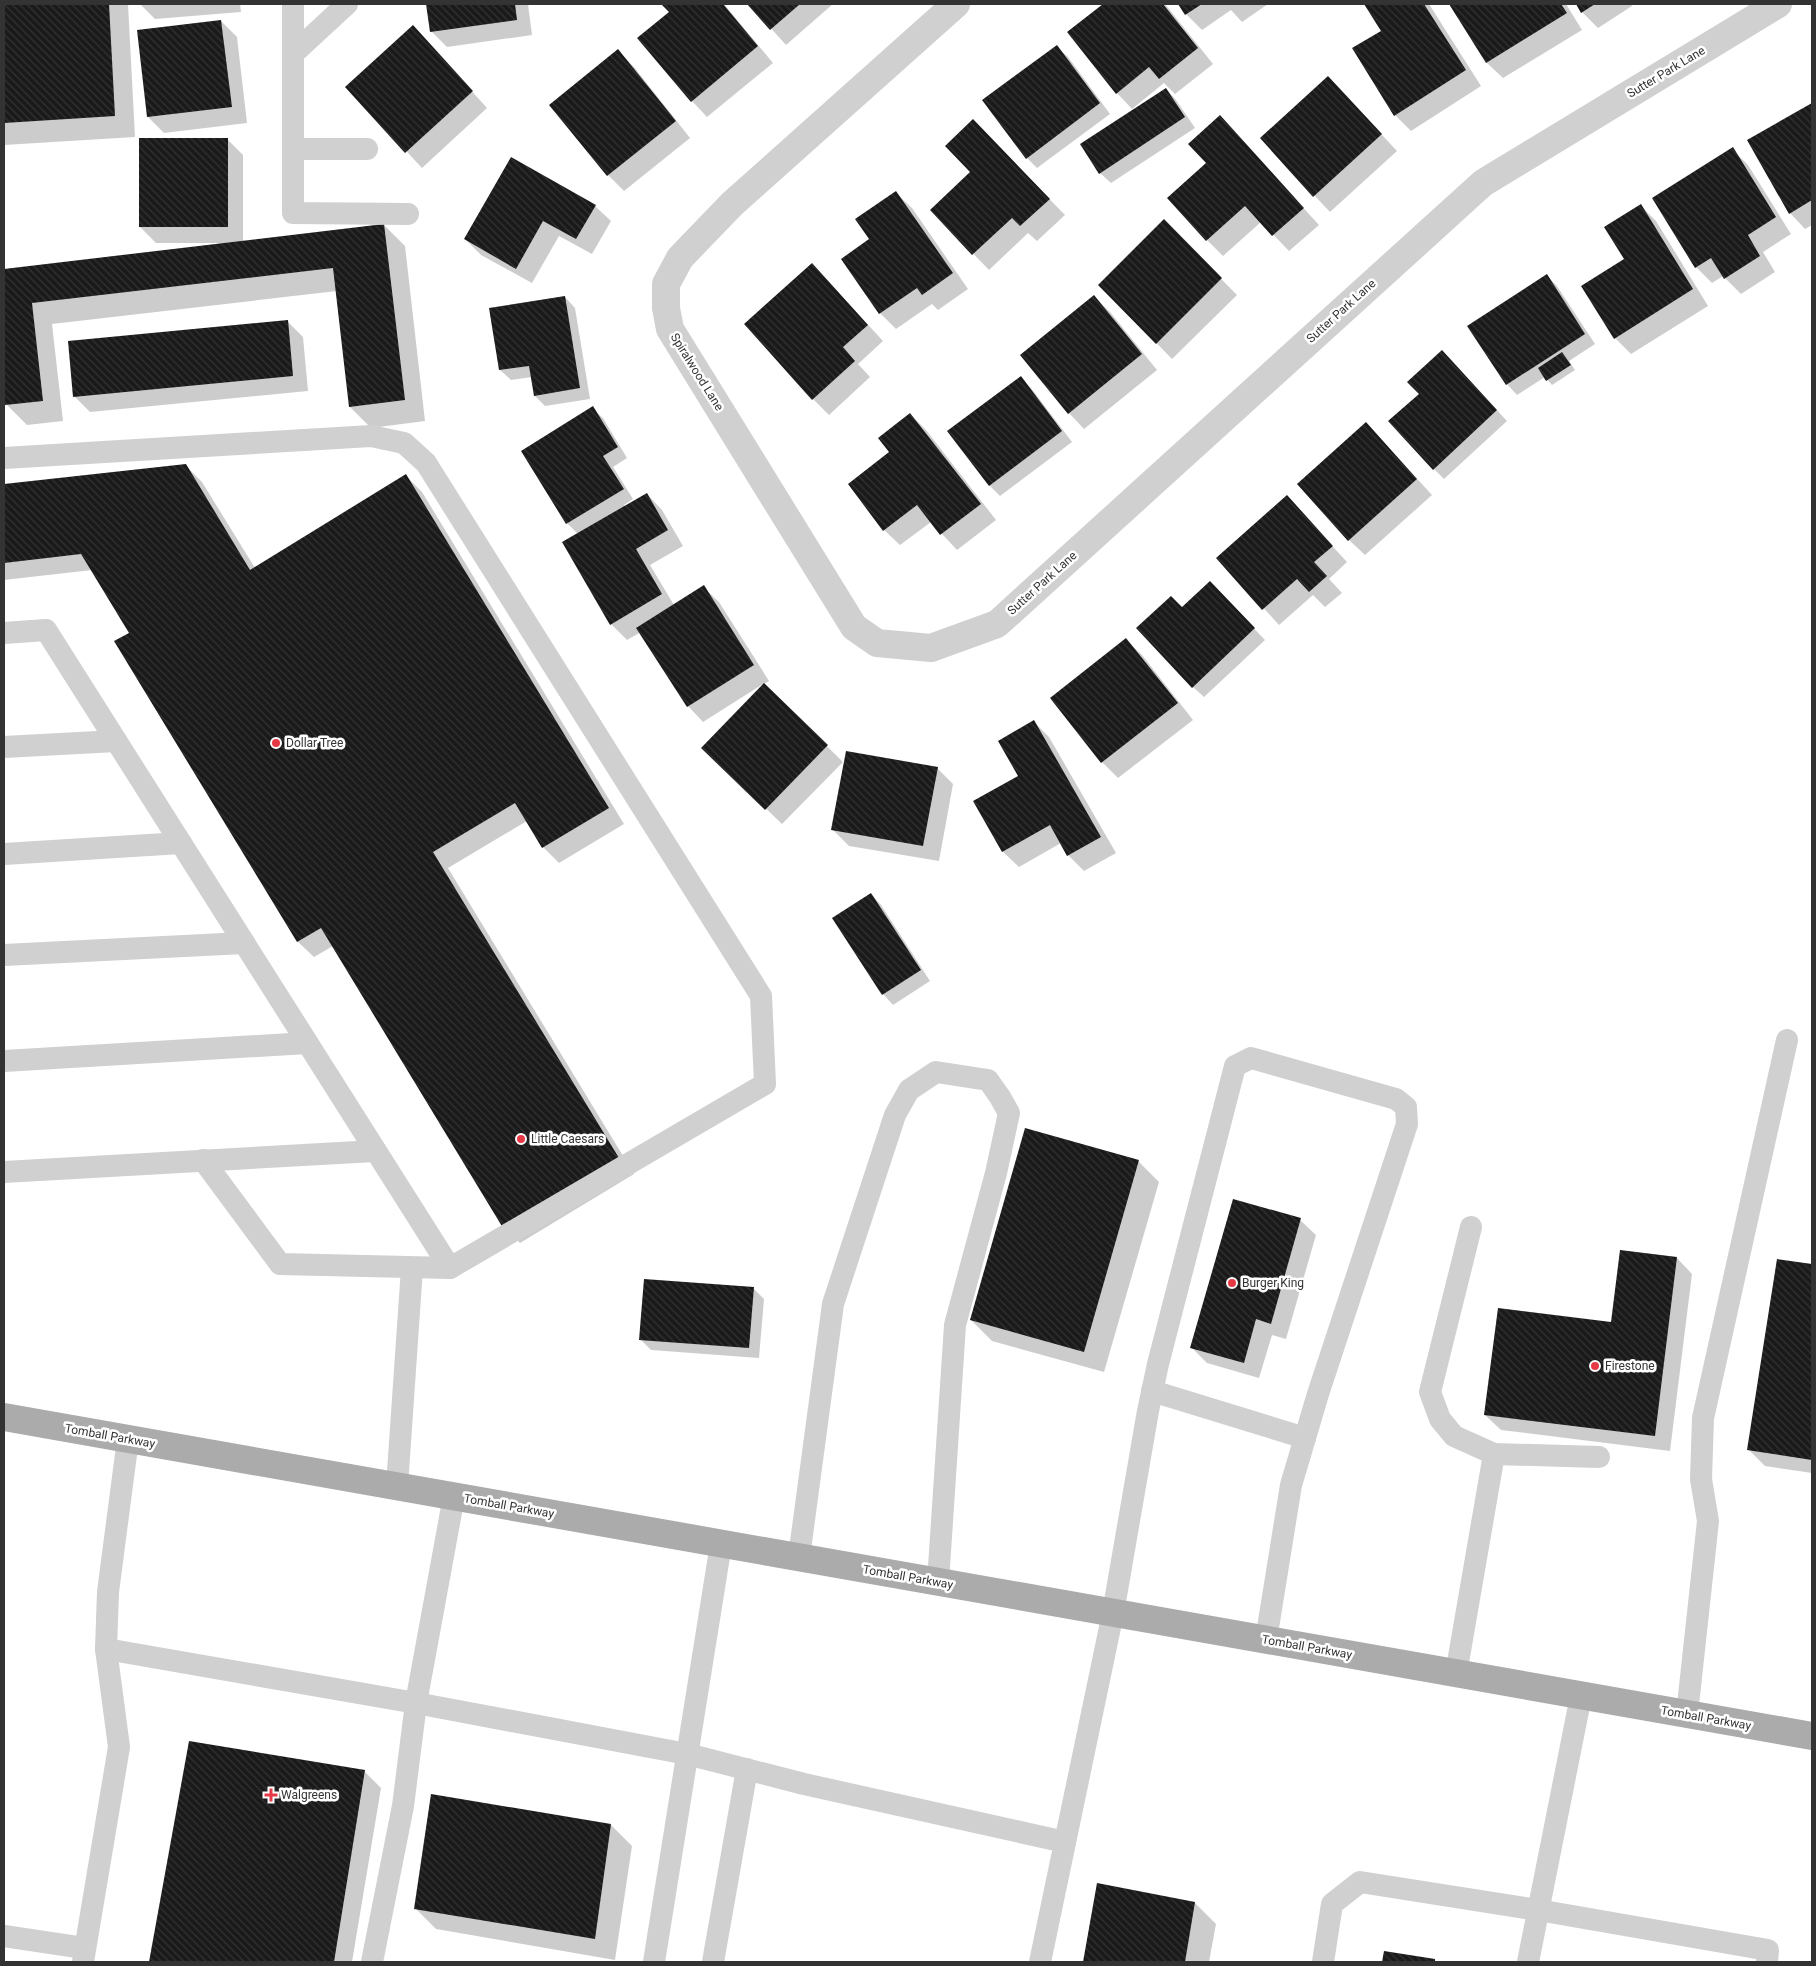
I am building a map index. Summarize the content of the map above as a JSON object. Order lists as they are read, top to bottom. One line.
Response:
{"streets":{"main road":["Tomball Parkway"],"street":["Sutter Park Lane","Spiralwood Lane"]},"crossings":[["Sutter Park Lane","Spiralwood Lane"]],"places":{"other":["Dollar Tree","Little Caesars","Burger King","Firestone"],"health":["Walgreens"]}}
